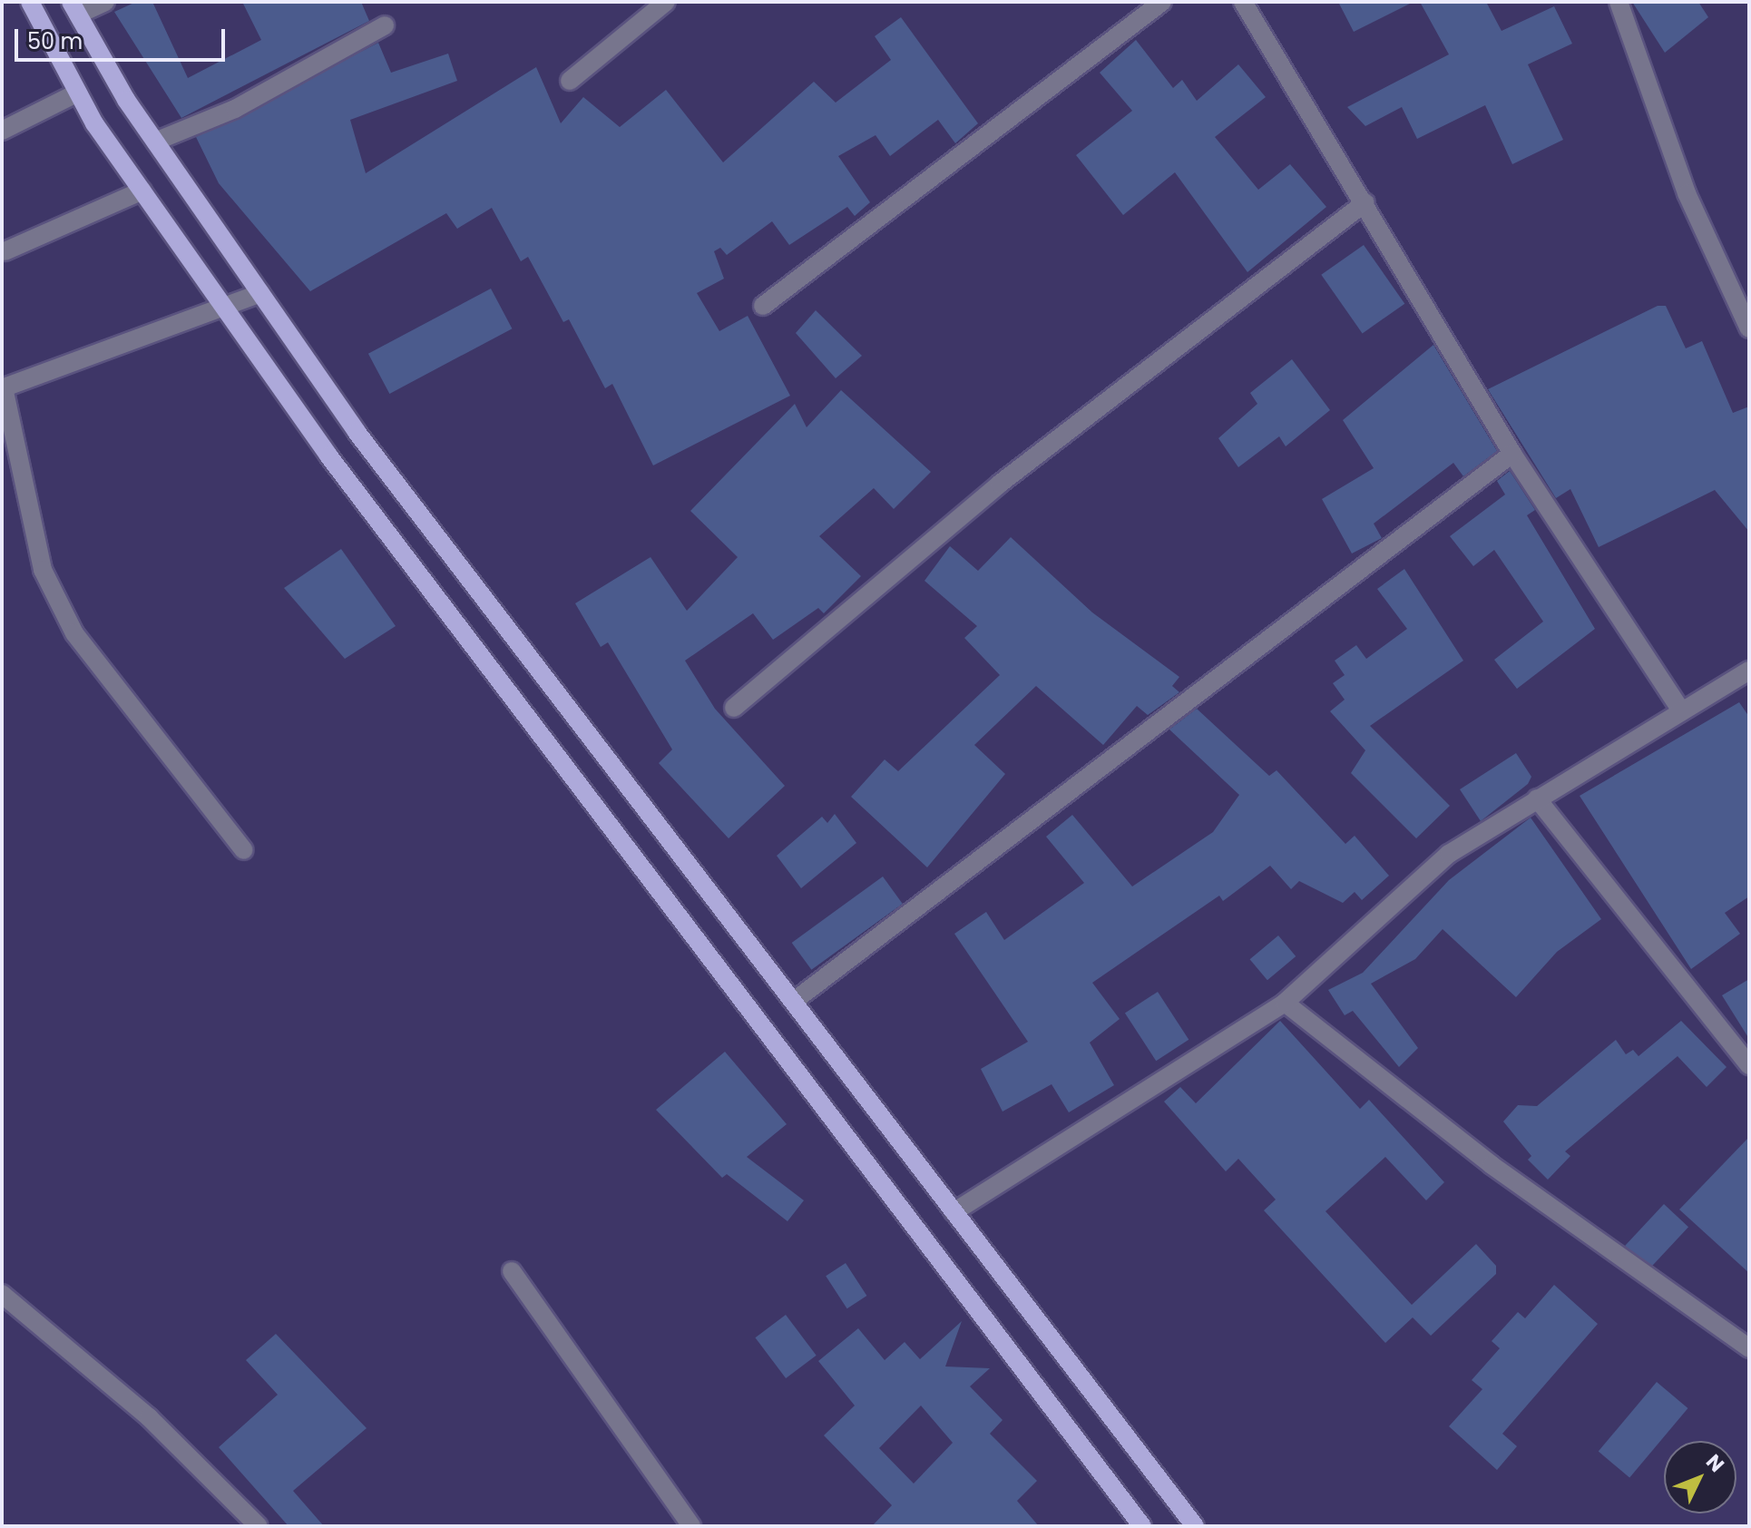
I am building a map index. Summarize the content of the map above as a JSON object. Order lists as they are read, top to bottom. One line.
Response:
{"scale_bar":"50 m","north":"top right"}
